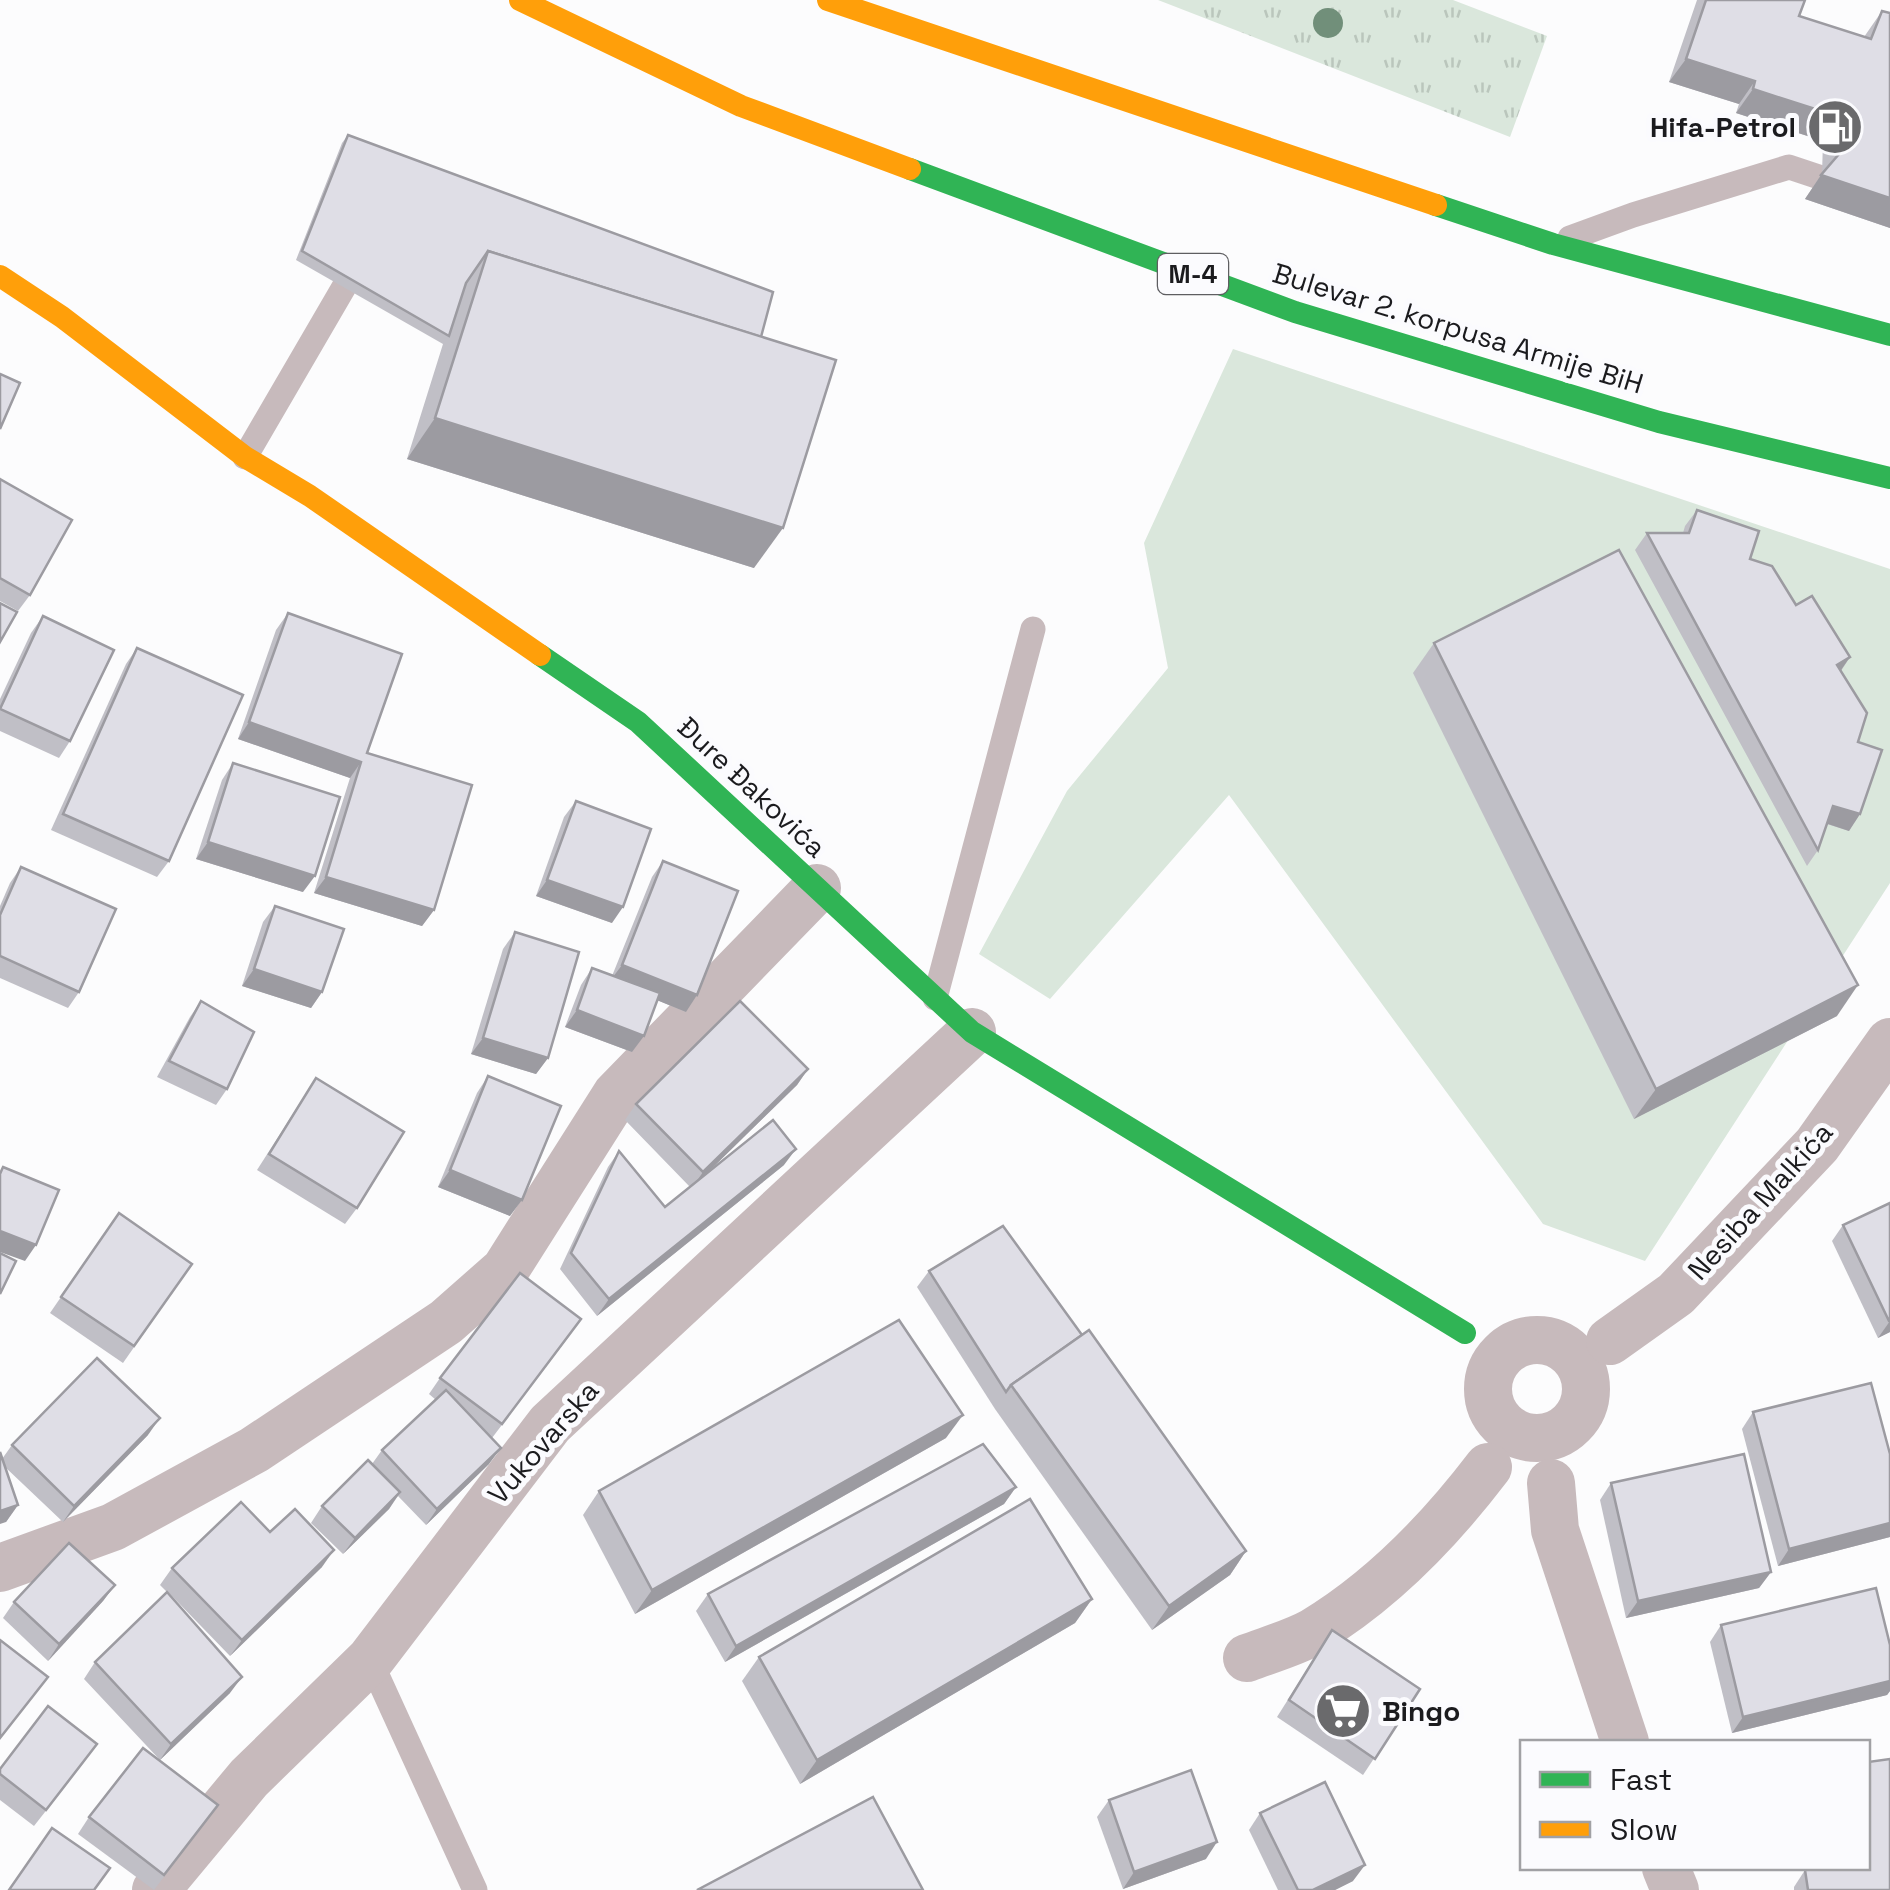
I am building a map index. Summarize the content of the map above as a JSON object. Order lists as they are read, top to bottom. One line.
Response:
{"streets":{"main road":["M-4","Bulevar 2. korpusa Armije BiH","Đure Đakovića"],"street":["Nesiba Malkića","Vukovarska"]},"crossings":[["Đure Đakovića","Vukovarska"]],"places":{"fuel station":["Hifa-Petrol"],"supermarket":["Bingo"]},"legend":["Fast","Slow"]}
